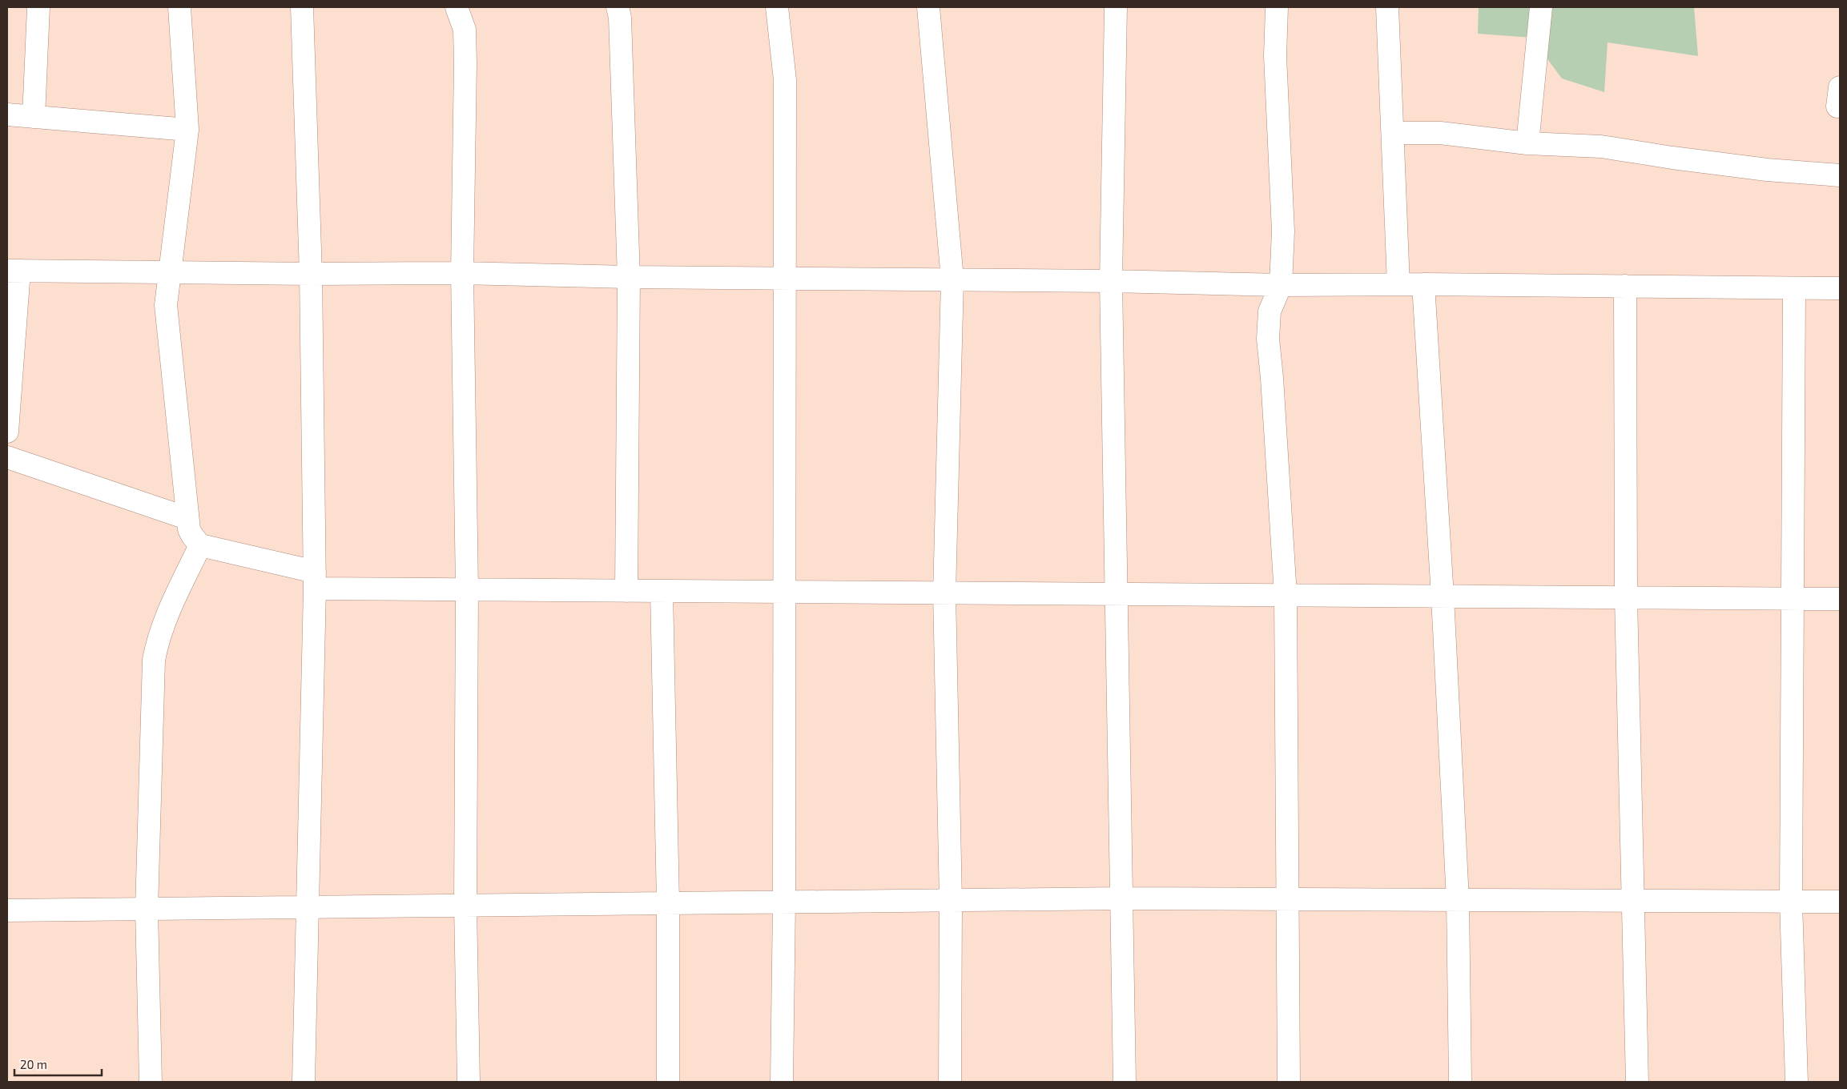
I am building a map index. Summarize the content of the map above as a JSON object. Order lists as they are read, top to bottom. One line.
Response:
{"scale_bar":"20 m"}
